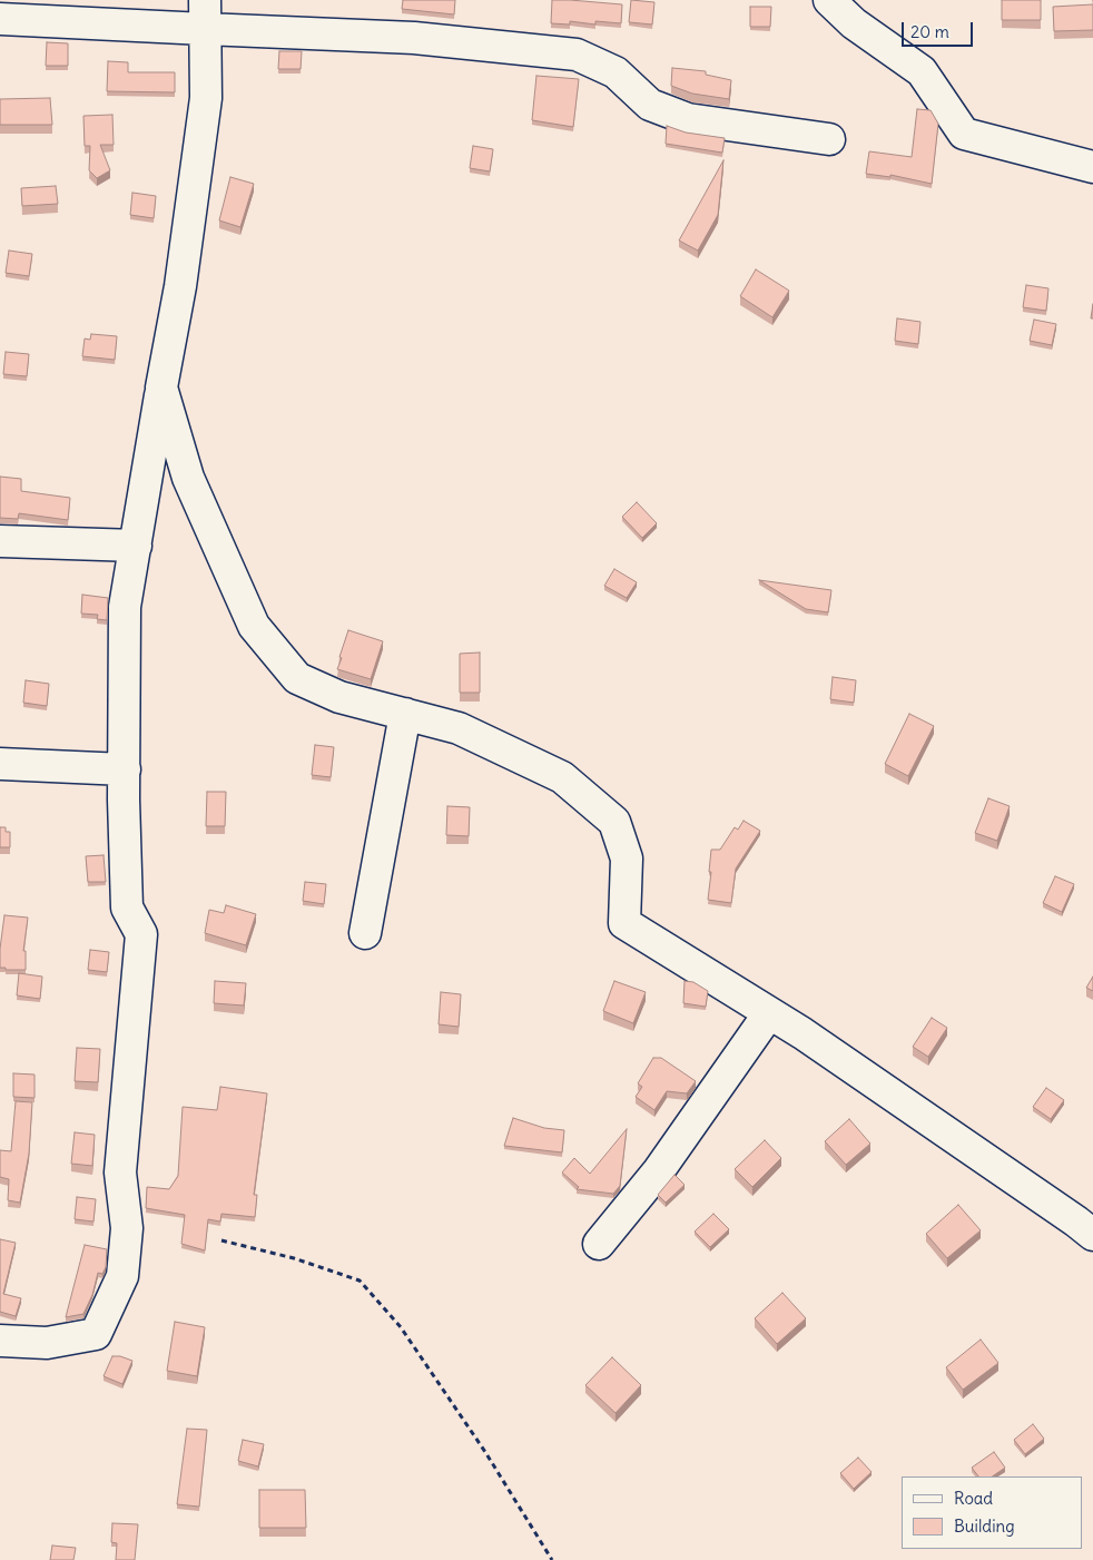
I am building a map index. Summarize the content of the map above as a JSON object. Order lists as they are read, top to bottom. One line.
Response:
{"legend":["Road","Building"],"scale_bar":"20 m"}
